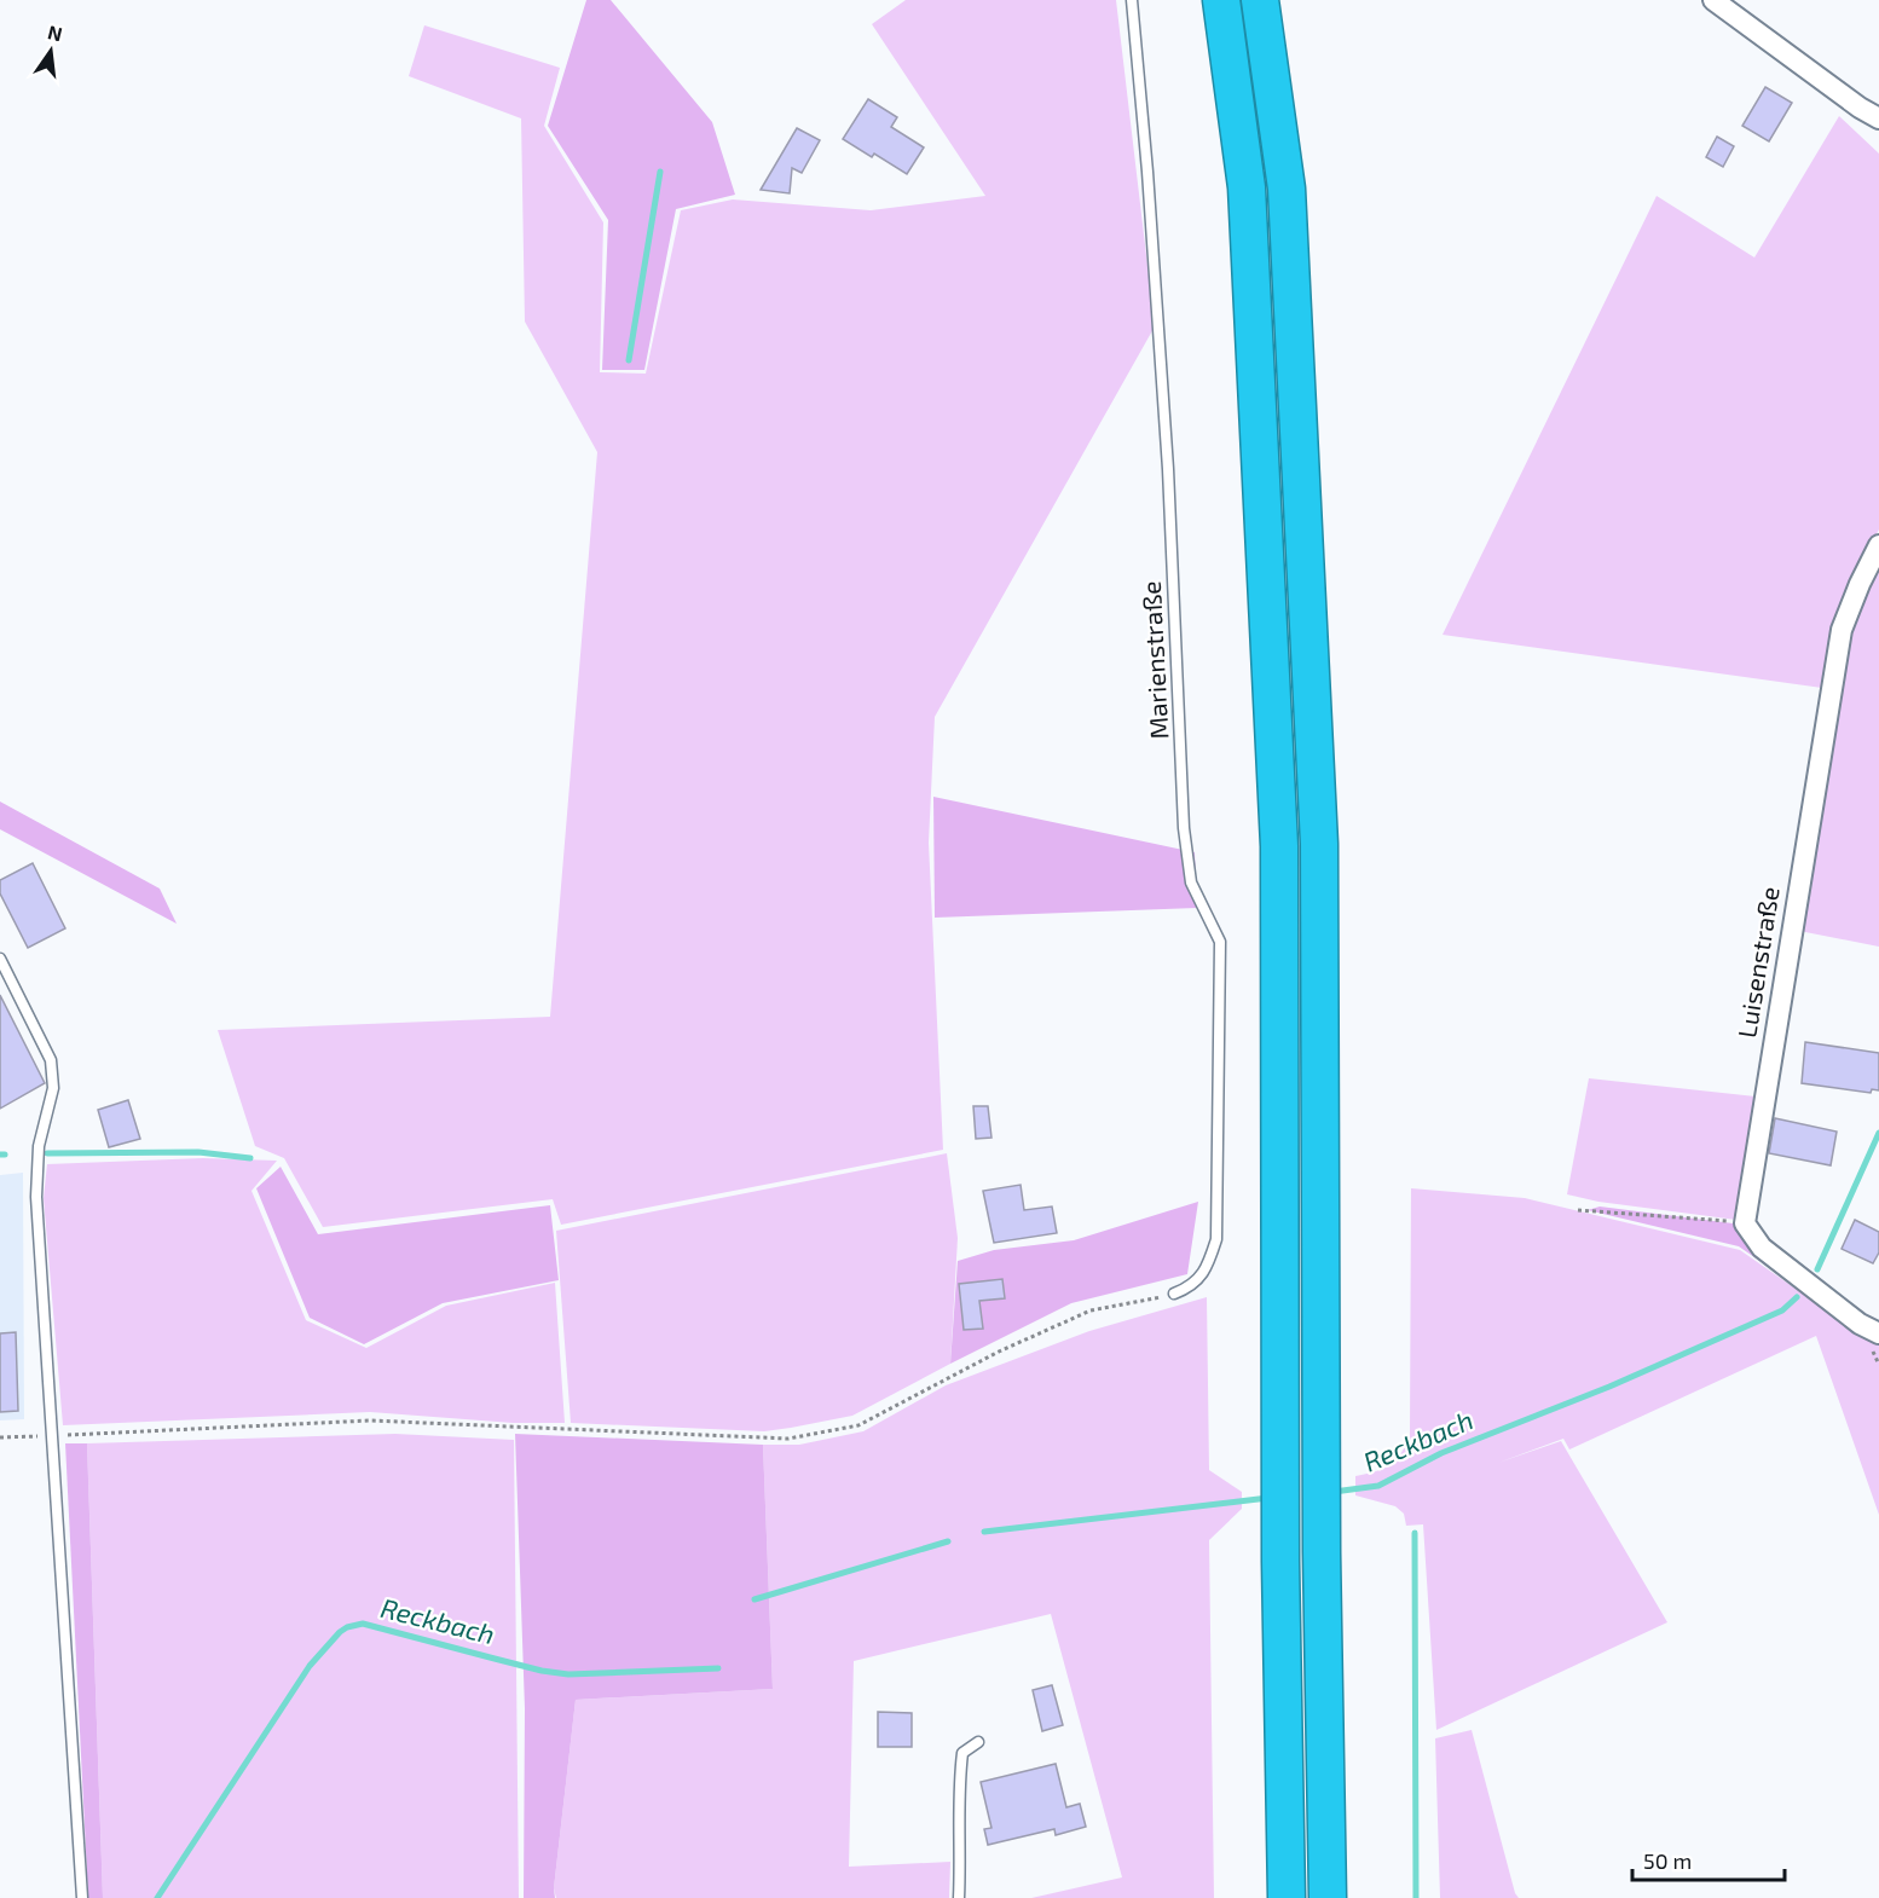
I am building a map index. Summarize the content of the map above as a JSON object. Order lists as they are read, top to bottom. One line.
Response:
{"streets":{"street":["Luisenstraße"],"lane":["Marienstraße"]},"water":["Reckbach"],"scale_bar":"50 m","north":"top"}
